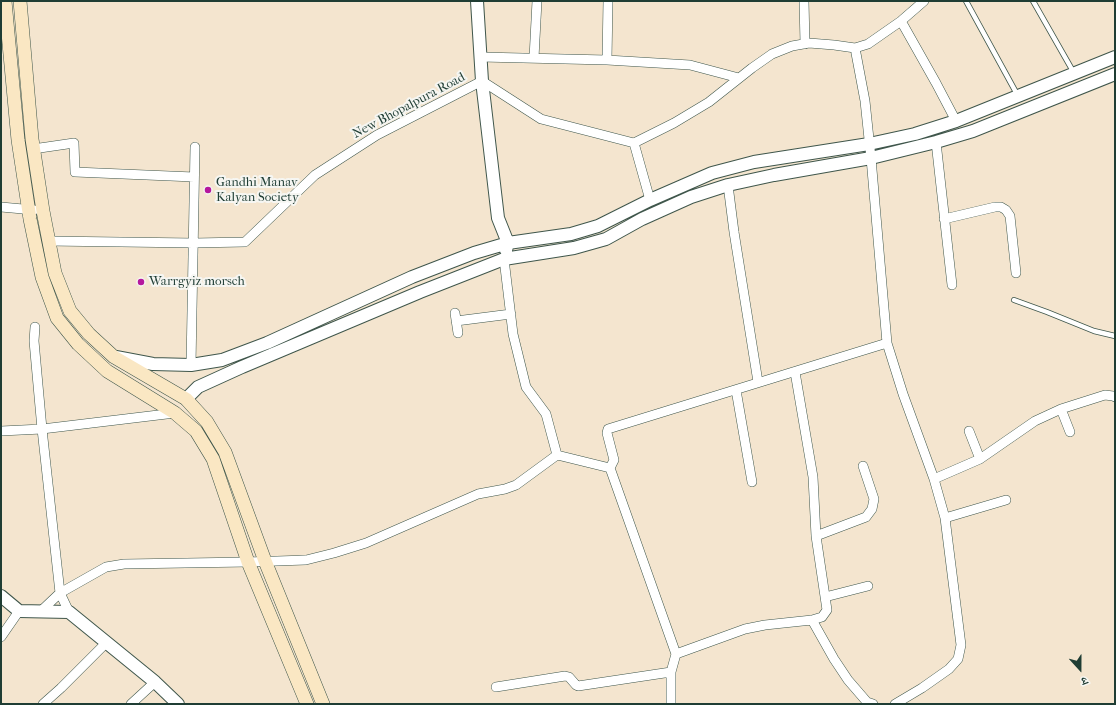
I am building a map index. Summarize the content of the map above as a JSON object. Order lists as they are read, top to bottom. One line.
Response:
{"streets":{"street":["New Bhopalpura Road"]},"places":["Gandhi Manav Kalyan Society","Warrgyiz morsch"],"north":"bottom"}
